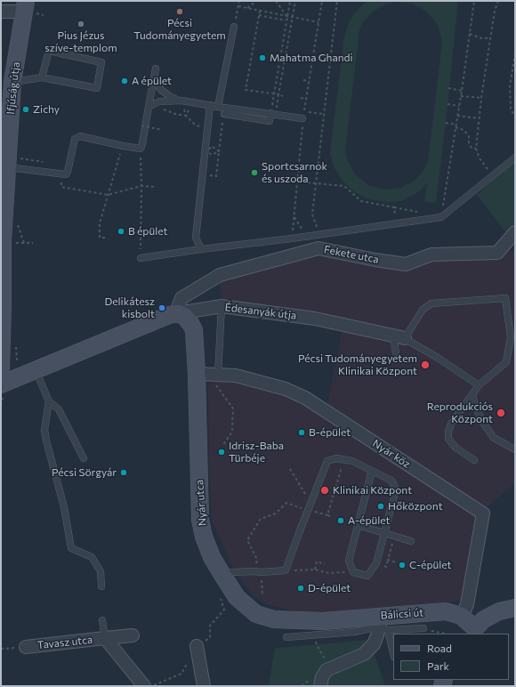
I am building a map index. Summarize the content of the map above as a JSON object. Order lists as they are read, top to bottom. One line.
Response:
{"streets":{"street":["Ifjúság útja","Fekete utca","Édesanyák útja","Nyár köz","Nyár utca","Bálicsi út","Tavasz utca"]},"crossings":[["Fekete utca","Édesanyák útja"],["Fekete utca","Nyár utca"],["Édesanyák útja","Nyár utca"],["Nyár köz","Nyár utca"],["Nyár köz","Bálicsi út"],["Nyár utca","Bálicsi út"]],"places":["Pécsi Tudományegyetem","Pius Jézus szíve-templom","Mahatma Ghandi","A épület","Zichy","Sportcsarnok és uszoda","B épület","Delikátesz kisbolt","Pécsi Tudományegyetem Klinikai Központ","Reprodukciós Központ","B-épület","Idrisz-Baba Türbéje","Pécsi Sörgyár","Klinikai Központ","Hőközpont","A-épület","C-épület","D-épület"],"legend":["Road","Park"]}
